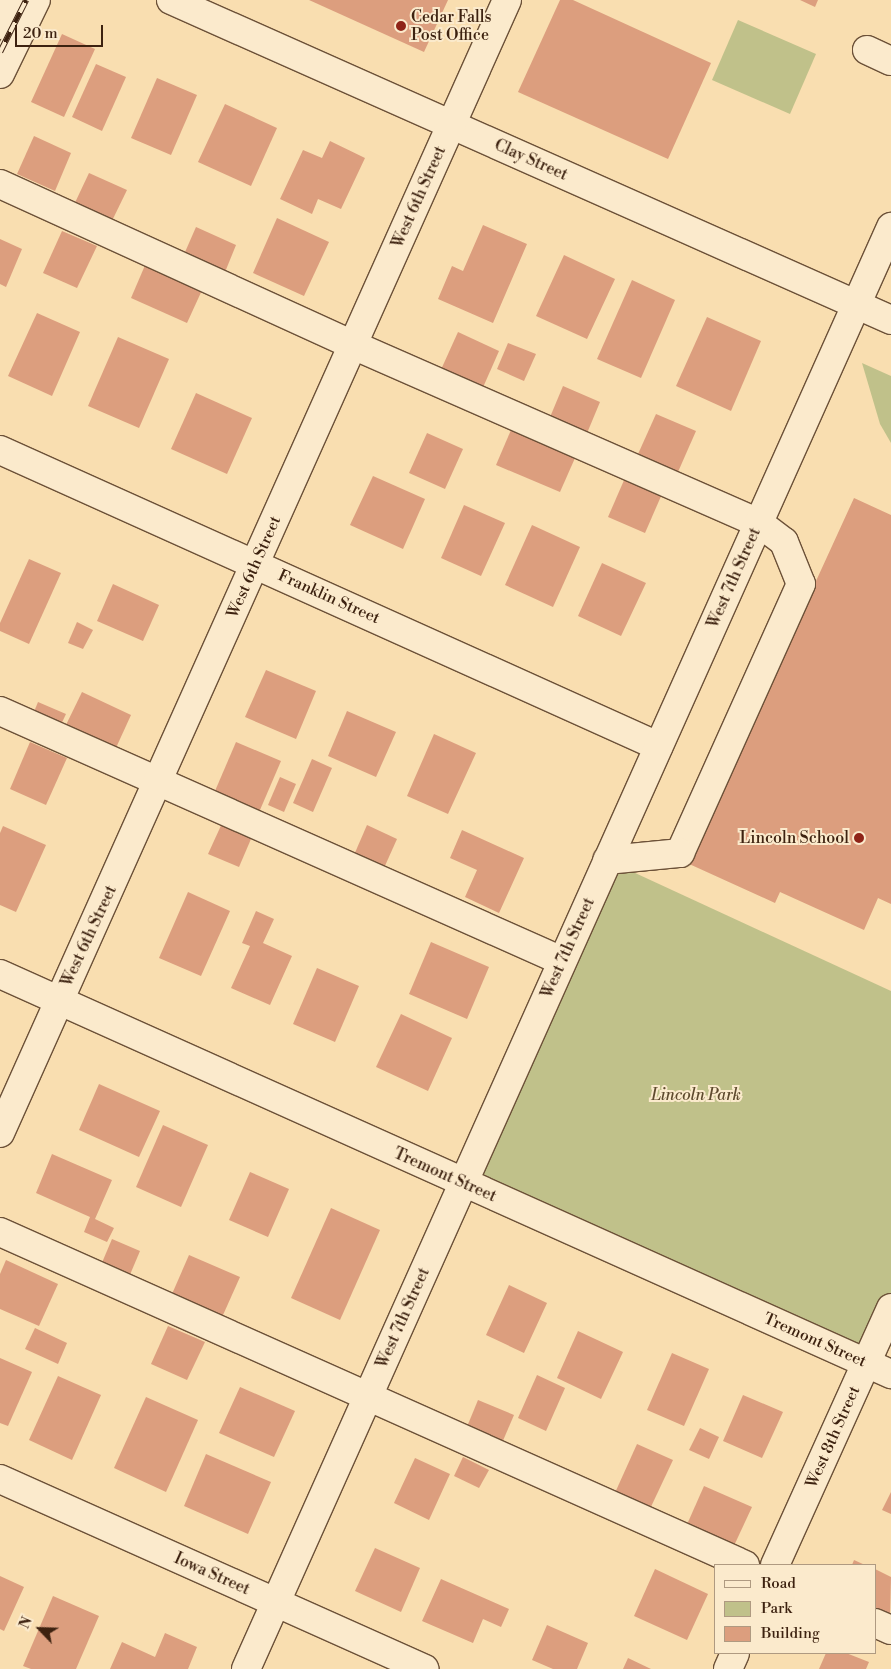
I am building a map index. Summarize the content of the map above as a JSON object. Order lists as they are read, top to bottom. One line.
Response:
{"streets":{"street":["Clay Street","West 6th Street","West 7th Street","Franklin Street","Tremont Street","West 8th Street","Iowa Street"]},"crossings":[["Clay Street","West 6th Street"],["Clay Street","West 7th Street"],["West 6th Street","Franklin Street"],["West 6th Street","Tremont Street"],["West 7th Street","Franklin Street"],["West 7th Street","Tremont Street"],["West 7th Street","Iowa Street"],["Tremont Street","West 8th Street"]],"parks":["Lincoln Park"],"places":["Cedar Falls Post Office","Lincoln School"],"legend":["Road","Park","Building"],"scale_bar":"20 m","north":"top left"}
